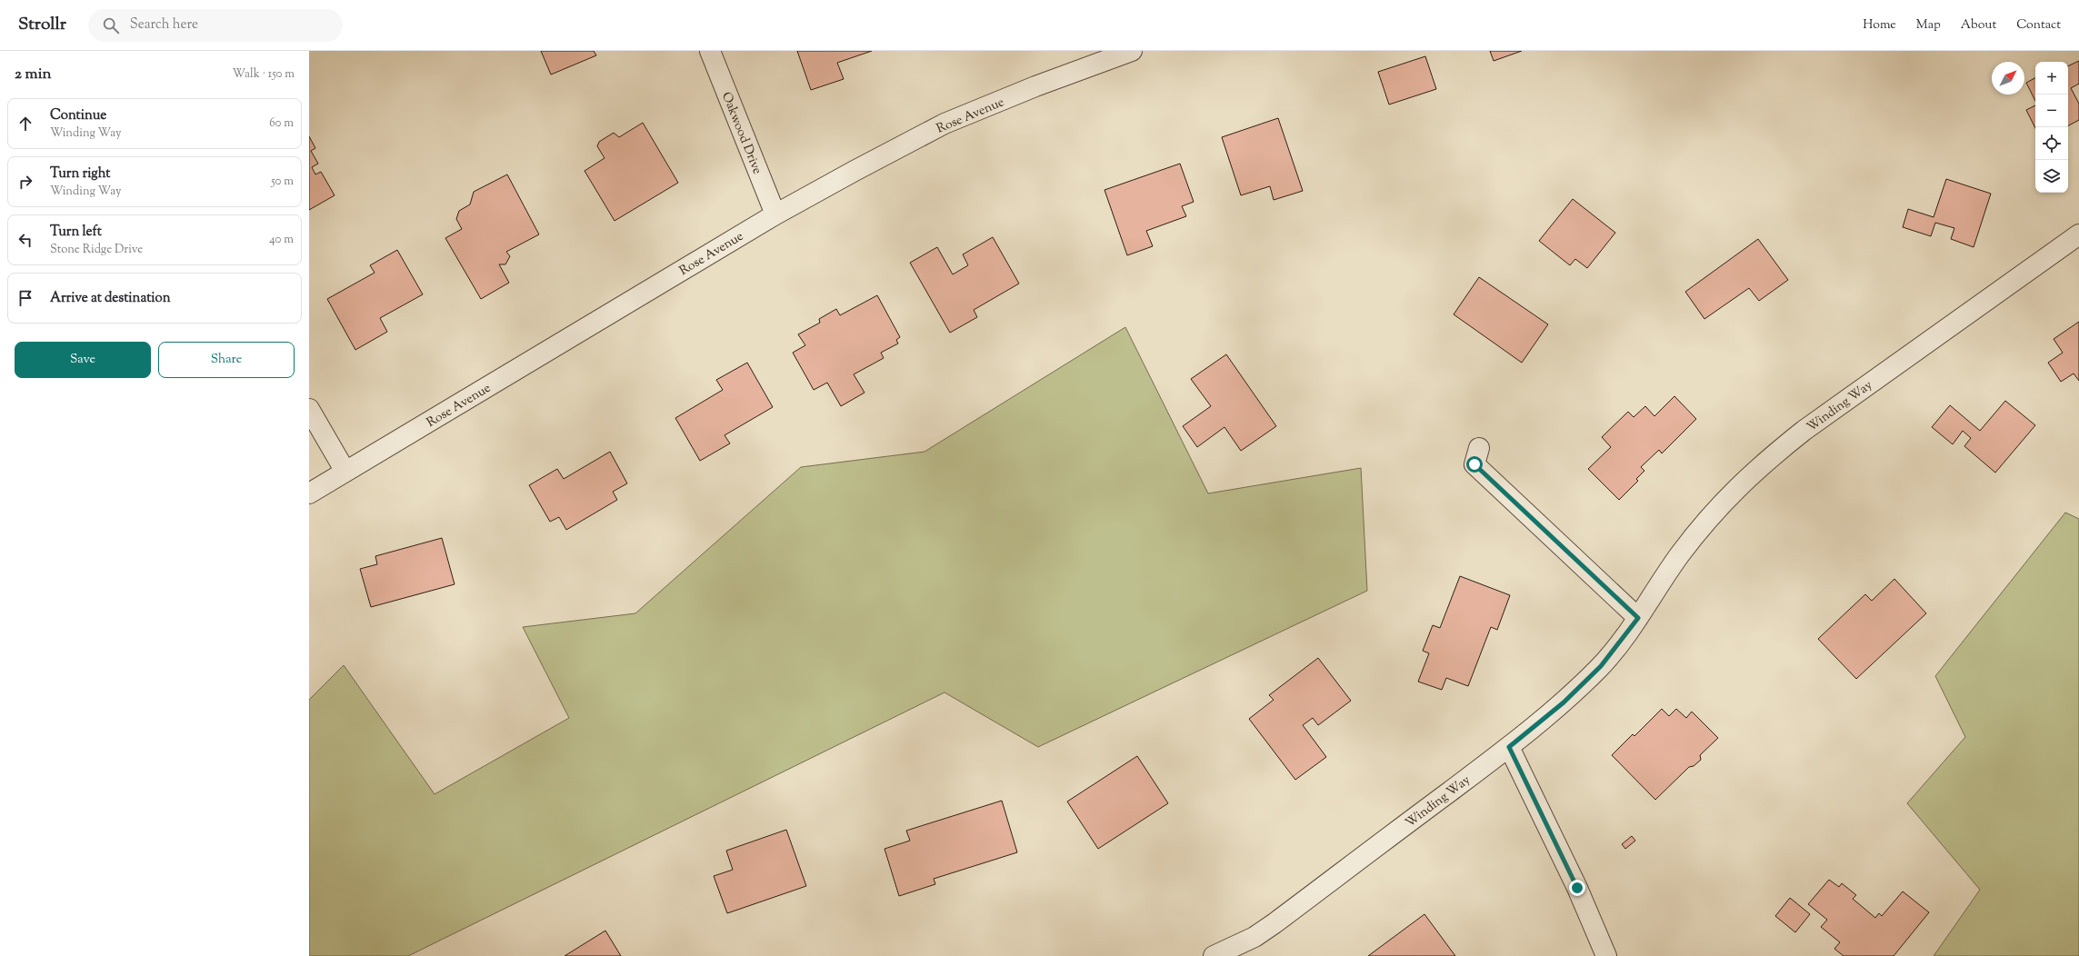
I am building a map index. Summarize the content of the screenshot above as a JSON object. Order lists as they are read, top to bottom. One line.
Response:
{"streets":{"street":["Rose Avenue","Oakwood Drive","Winding Way"]},"crossings":[["Rose Avenue","Oakwood Drive"]],"north":"top right","page":{"header":"Strollr","search":"Search here","nav":["Home","Map","About","Contact"],"heading":["2 min","Walk · 150 m"],"map_buttons":["+","−"],"list":[["Continue","Winding Way","60 m"],["Turn right","Winding Way","50 m"],["Turn left","Stone Ridge Drive","40 m"],"Arrive at destination"],"buttons":["Save","Share"]}}
